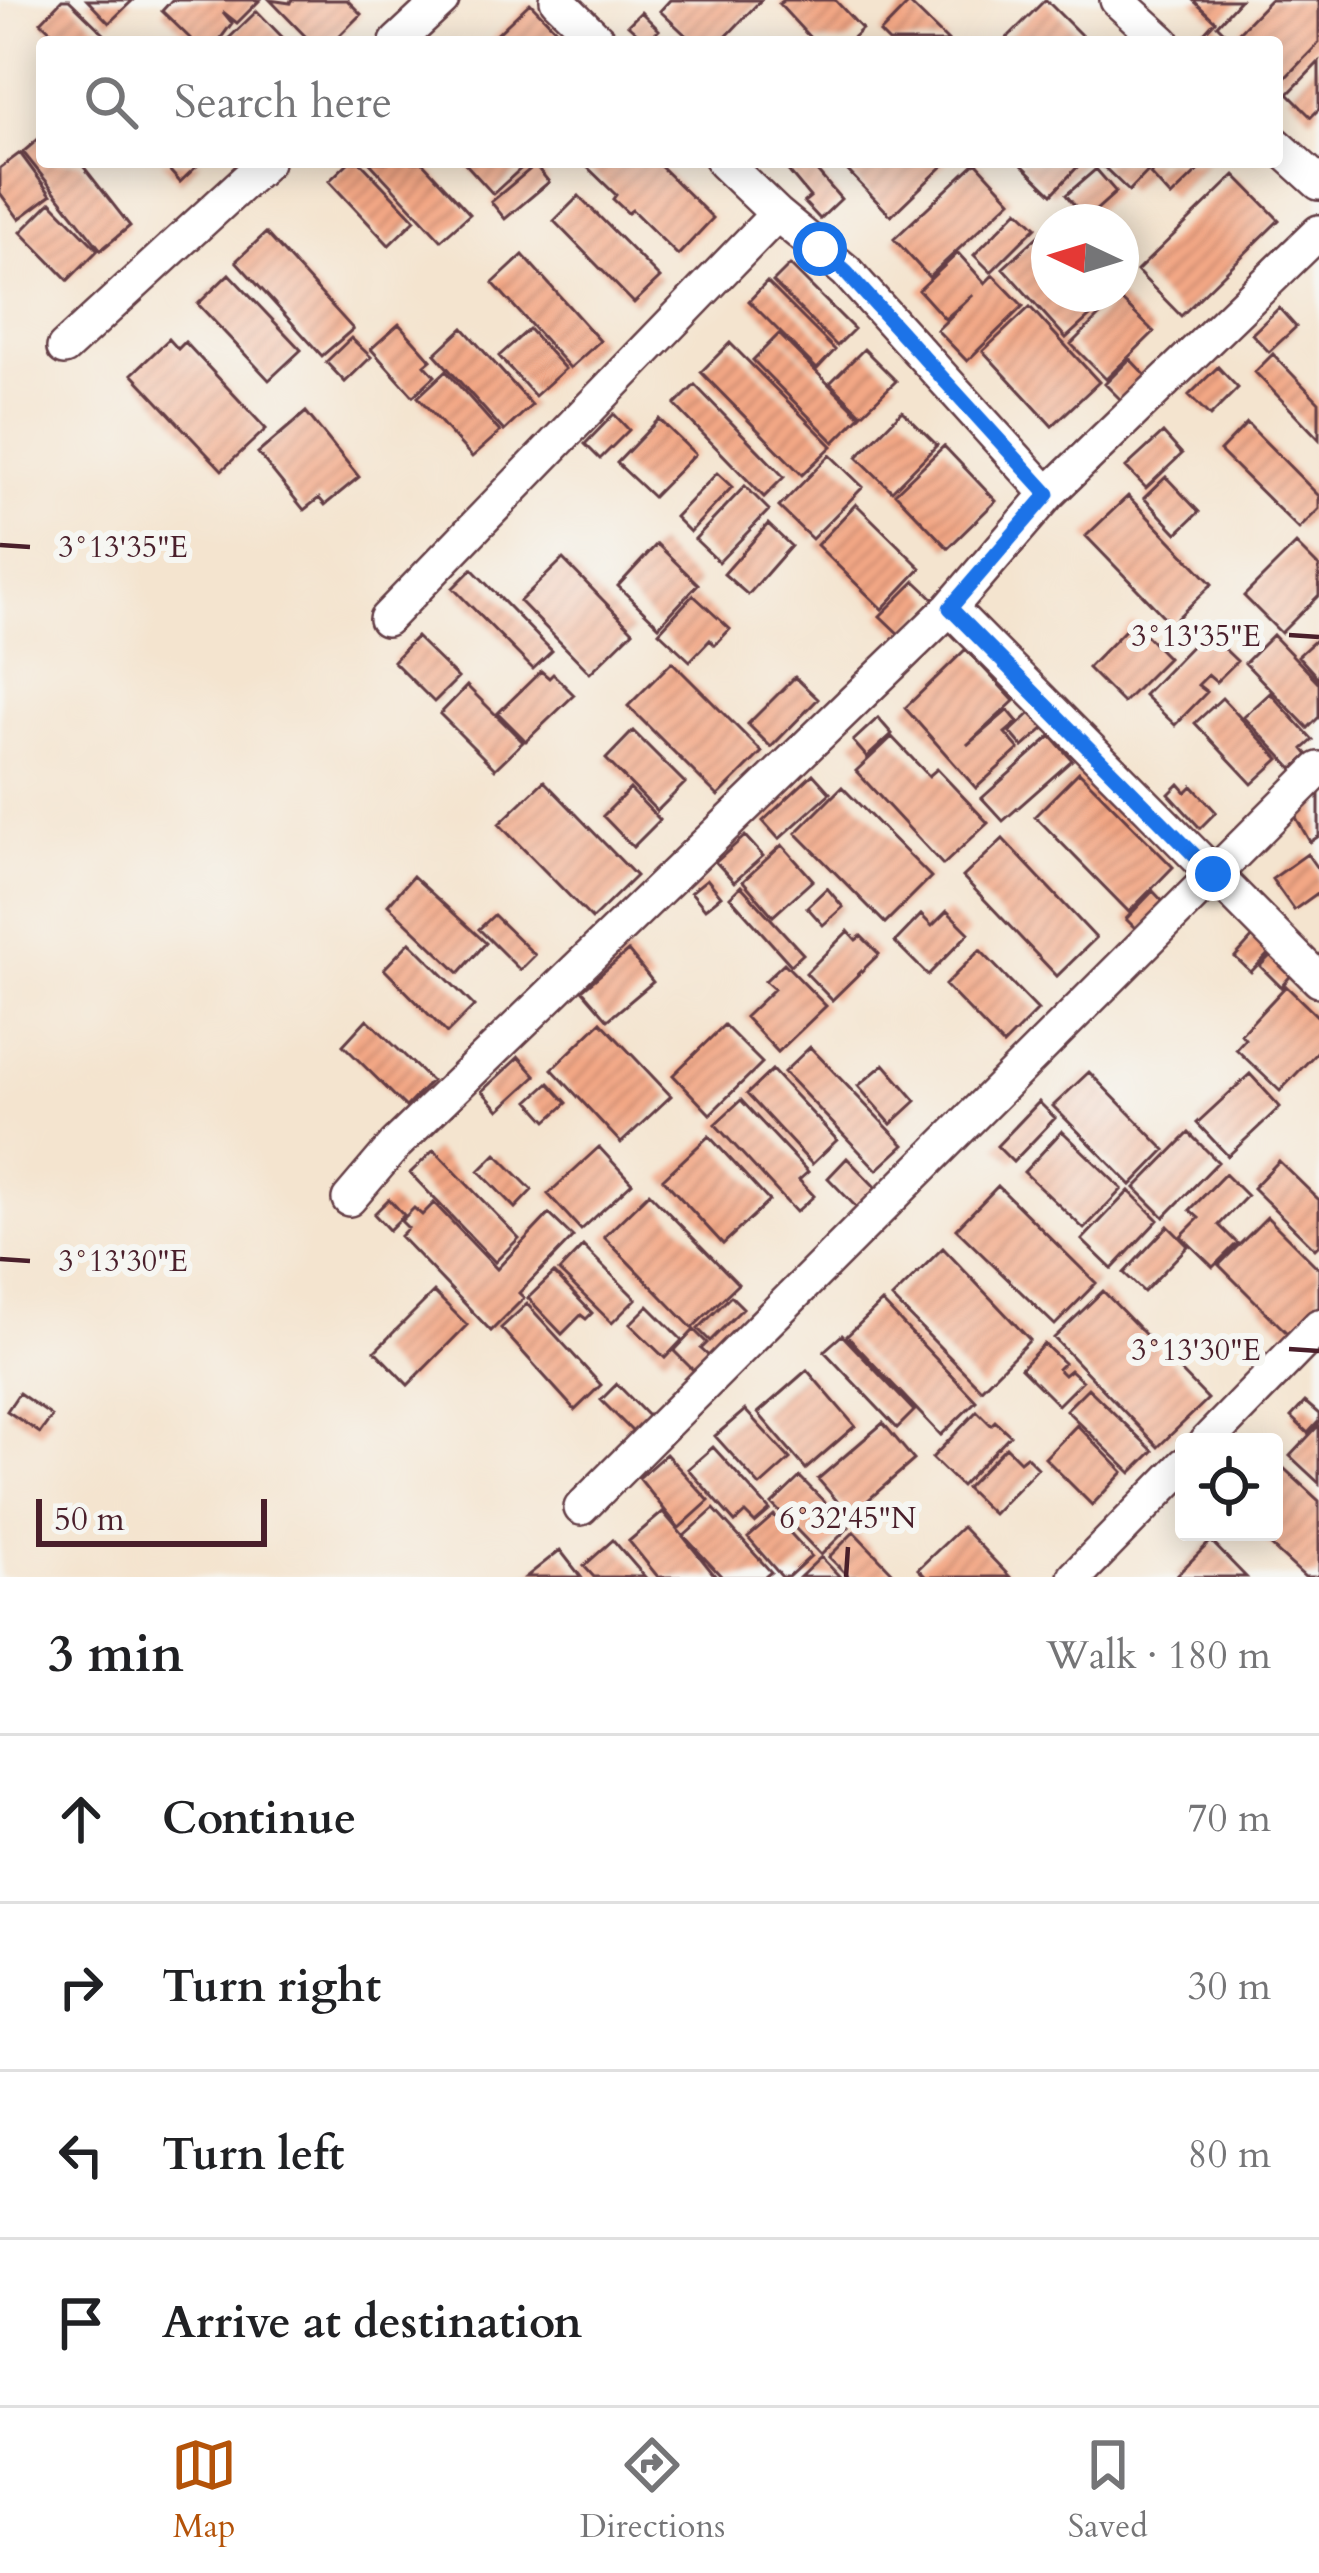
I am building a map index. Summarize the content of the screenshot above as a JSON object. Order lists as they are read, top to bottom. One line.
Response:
{"scale_bar":"50 m","north":"left","page":{"search":"Search here","scale":"50 m","heading":["3 min","Walk · 180 m"],"list":[["Continue","70 m"],["Turn right","30 m"],["Turn left","80 m"],"Arrive at destination"],"nav":["Map","Directions","Saved"]},"coordinates":["3°13'35\"E","3°13'30\"E","6°32'45\"N"]}
